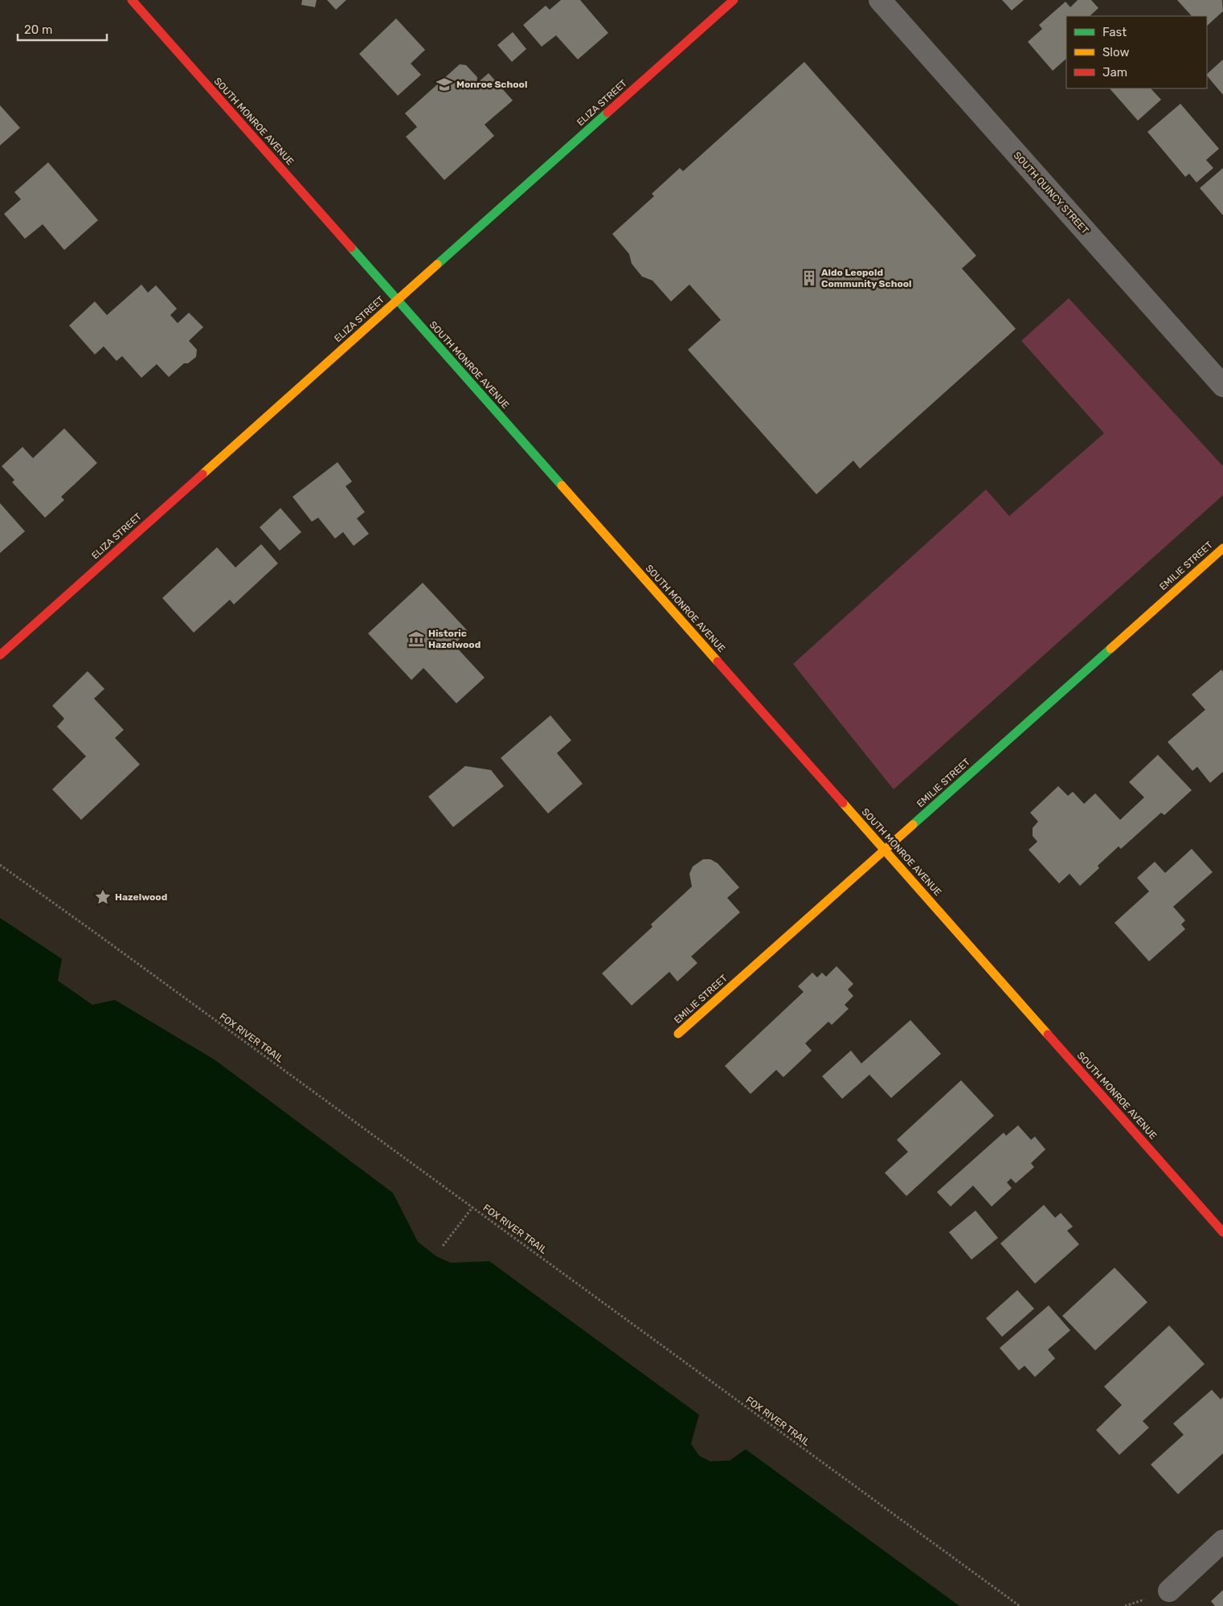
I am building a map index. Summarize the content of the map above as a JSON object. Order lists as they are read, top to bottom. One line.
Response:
{"streets":{"street":["ELIZA STREET","SOUTH MONROE AVENUE","SOUTH QUINCY STREET","EMILIE STREET"],"path":["FOX RIVER TRAIL"]},"crossings":[["ELIZA STREET","SOUTH MONROE AVENUE"],["SOUTH MONROE AVENUE","EMILIE STREET"]],"places":{"school or university":["Monroe School"],"building":["Aldo Leopold Community School"],"museum":["Historic Hazelwood"],"place":["Hazelwood"]},"legend":["Fast","Slow","Jam"],"scale_bar":"20 m"}
